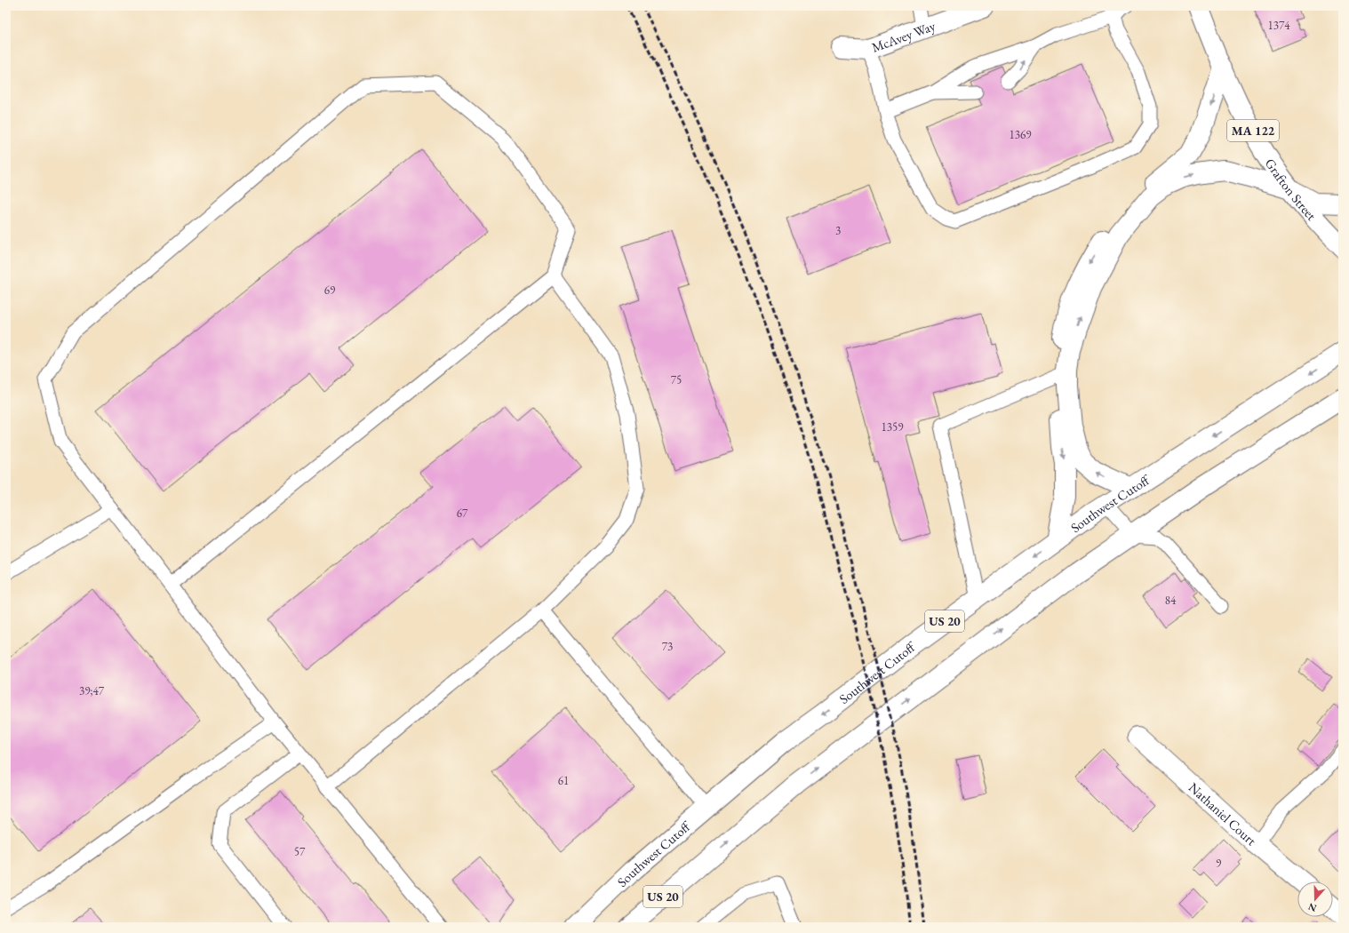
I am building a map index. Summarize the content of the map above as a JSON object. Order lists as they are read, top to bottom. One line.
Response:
{"streets":{"main road":["McAvey Way","MA 122","Grafton Street","Southwest Cutoff","US 20","Nathaniel Court"]},"house_numbers":["1374","1369","3","69","75","1359","67","84","73","39;47","61","57","9"],"north":"bottom"}
